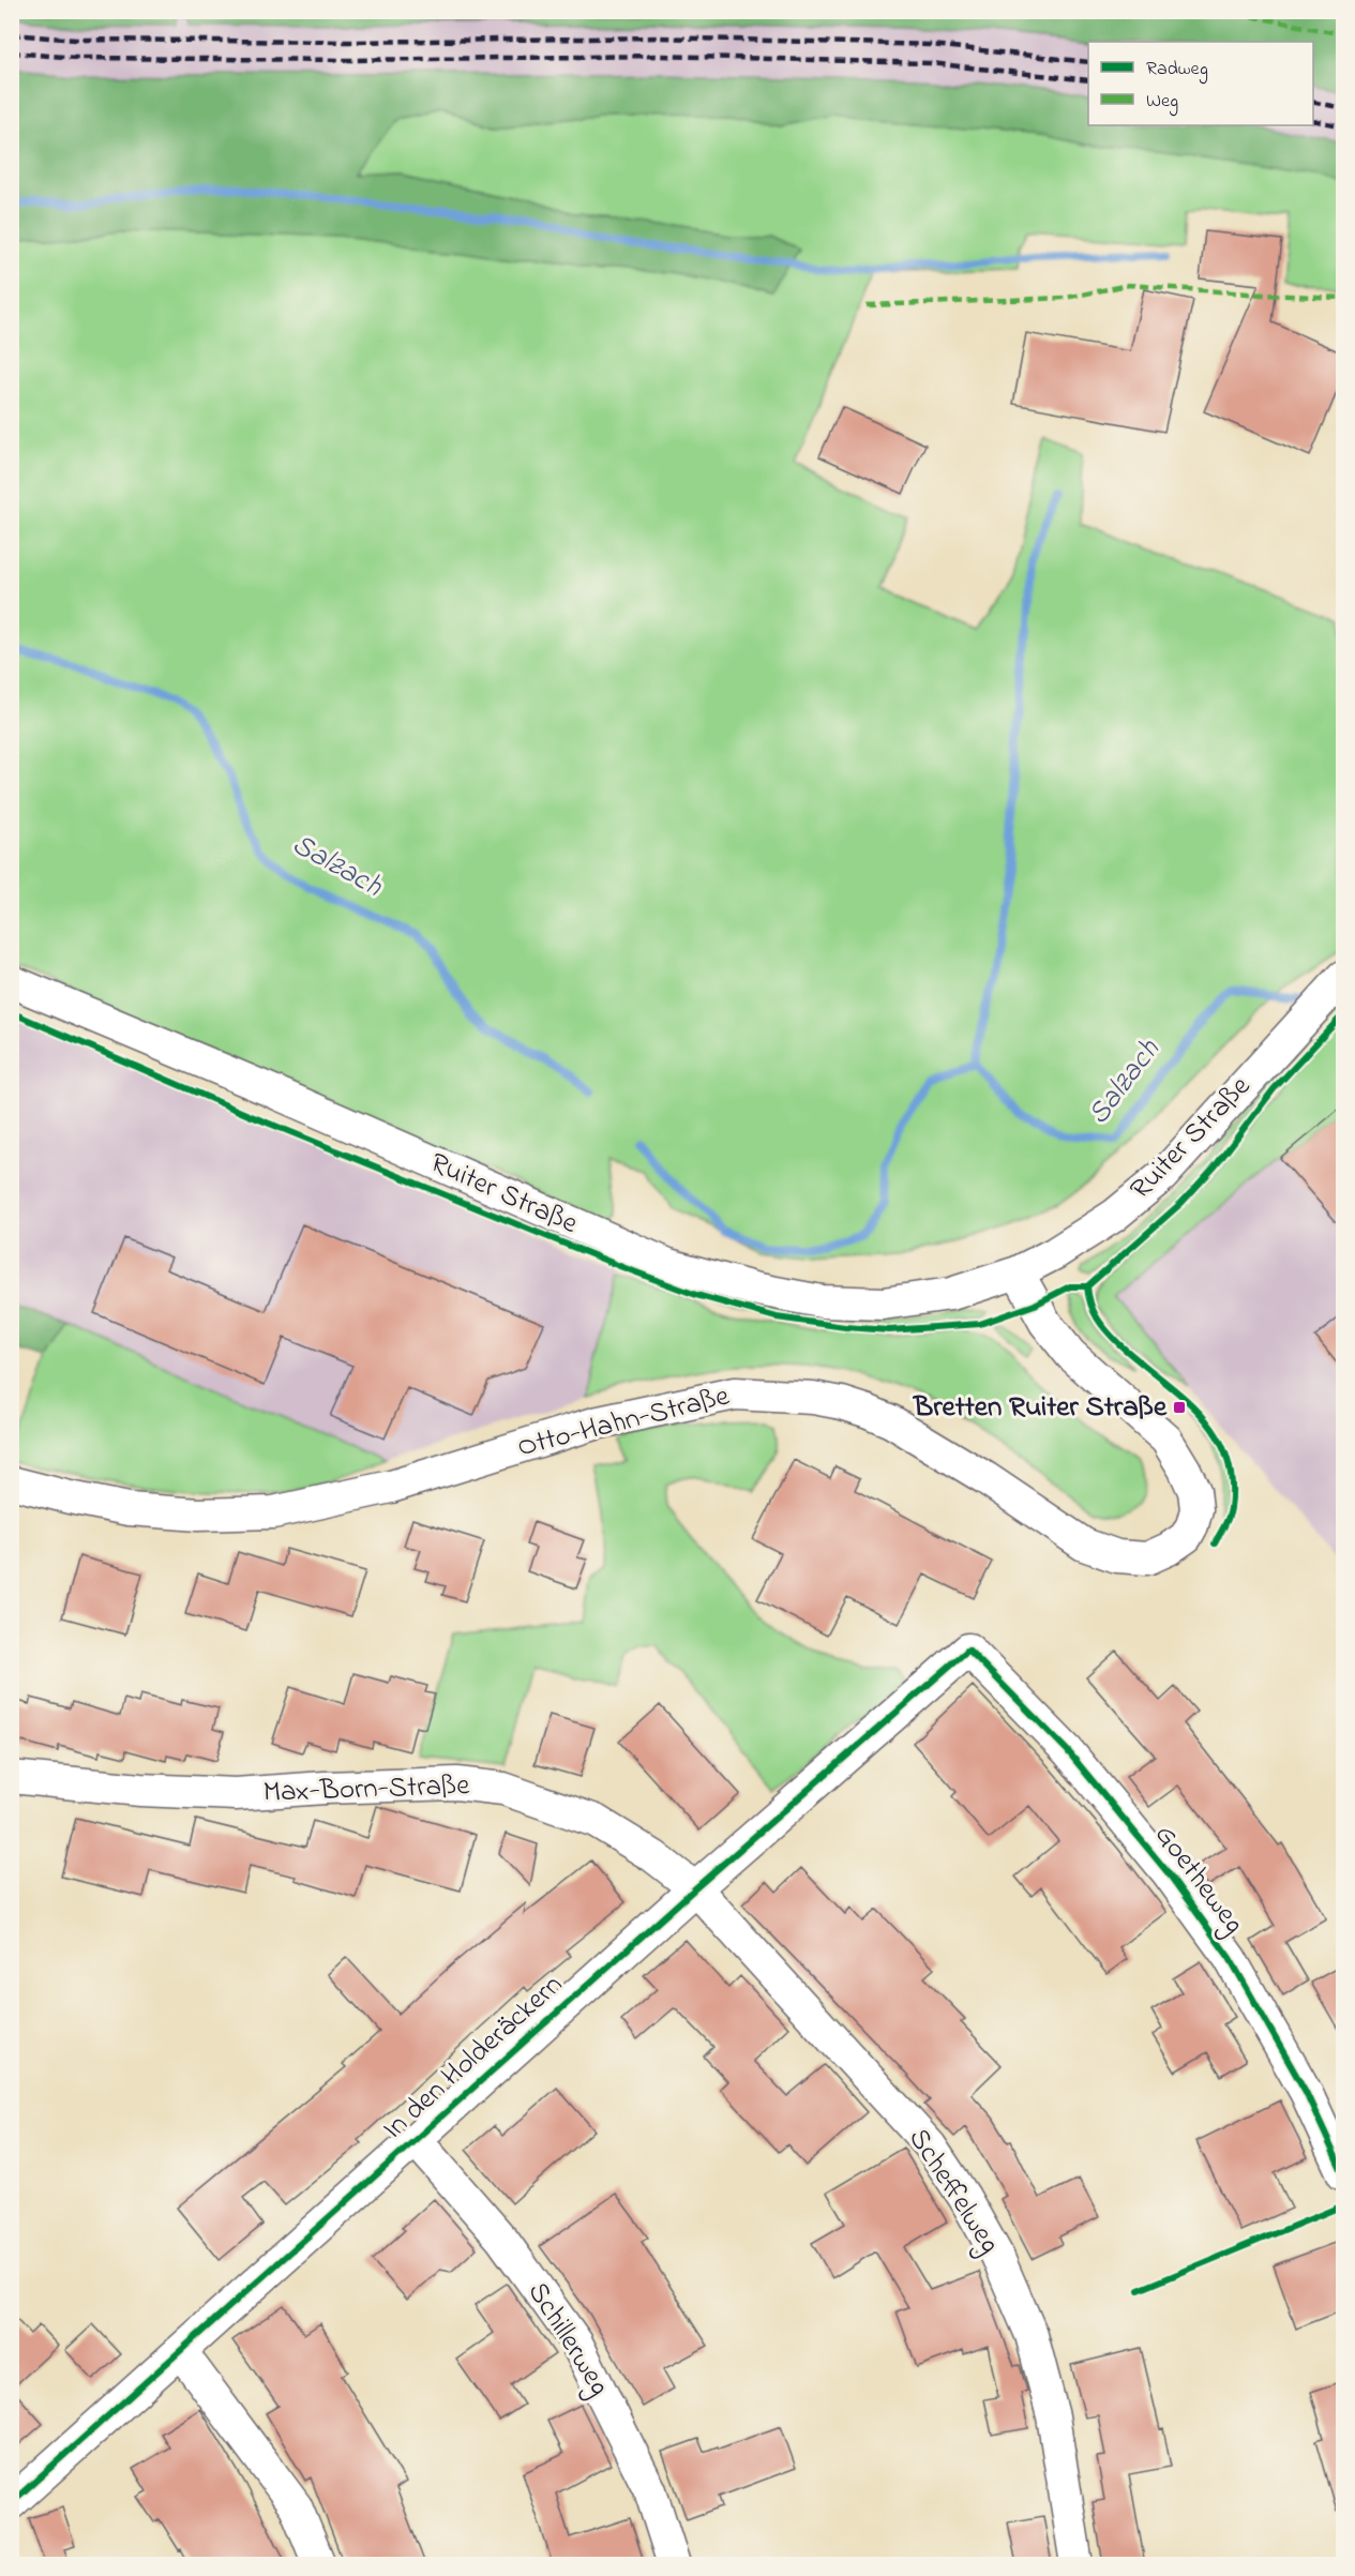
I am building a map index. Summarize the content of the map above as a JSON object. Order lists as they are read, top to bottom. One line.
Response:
{"streets":{"street":["Ruiter Straße","Otto-Hahn-Straße","Max-Born-Straße","Goetheweg","In den Holderäckern","Scheffelweg","Schillerweg"]},"crossings":[["Ruiter Straße","Otto-Hahn-Straße"],["Max-Born-Straße","In den Holderäckern"],["Max-Born-Straße","Scheffelweg"],["Goetheweg","In den Holderäckern"],["In den Holderäckern","Scheffelweg"],["In den Holderäckern","Schillerweg"]],"water":["Salzach"],"places":{"transit":["Bretten Ruiter Straße"]},"legend":["Radweg","Weg"]}
